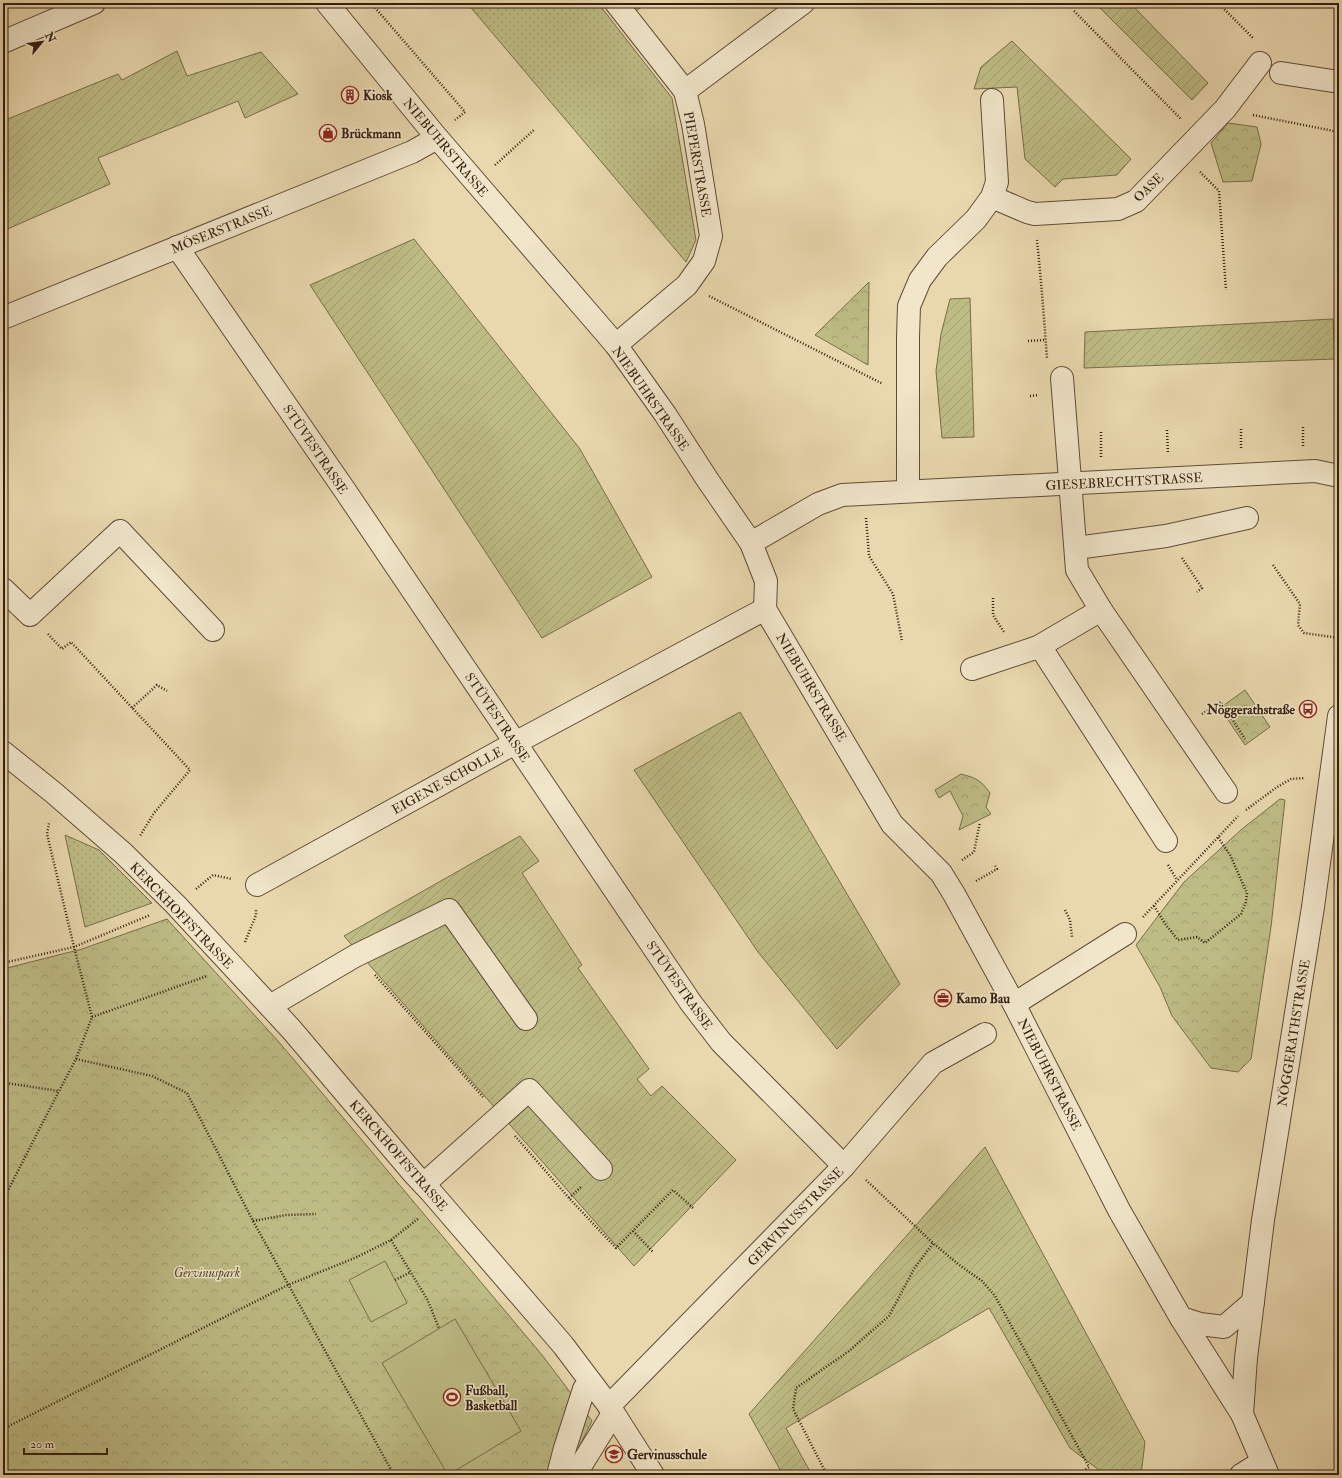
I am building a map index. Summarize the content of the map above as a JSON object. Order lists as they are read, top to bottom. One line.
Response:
{"streets":{"street":["NIEBUHRSTRASSE","PIEPERSTRASSE","OASE","MÖSERSTRASSE","STÜVESTRASSE","GIESEBRECHTSTRASSE","EIGENE SCHOLLE","KERCKHOFFSTRASSE","NÖGGERATHSTRASSE","GERVINUSSTRASSE"]},"crossings":[["NIEBUHRSTRASSE","PIEPERSTRASSE"],["NIEBUHRSTRASSE","MÖSERSTRASSE"],["NIEBUHRSTRASSE","GIESEBRECHTSTRASSE"],["NIEBUHRSTRASSE","EIGENE SCHOLLE"],["NIEBUHRSTRASSE","NÖGGERATHSTRASSE"],["MÖSERSTRASSE","STÜVESTRASSE"],["STÜVESTRASSE","EIGENE SCHOLLE"],["STÜVESTRASSE","GERVINUSSTRASSE"],["KERCKHOFFSTRASSE","GERVINUSSTRASSE"]],"parks":["Gervinuspark"],"places":{"building":["Kiosk"],"shop":["Brückmann"],"bus stop":["Nöggerathstraße"],"office":["Kamo Bau"],"sports":["Fußball, Basketball"],"school or university":["Gervinusschule"]},"scale_bar":"20 m","north":"top right"}
